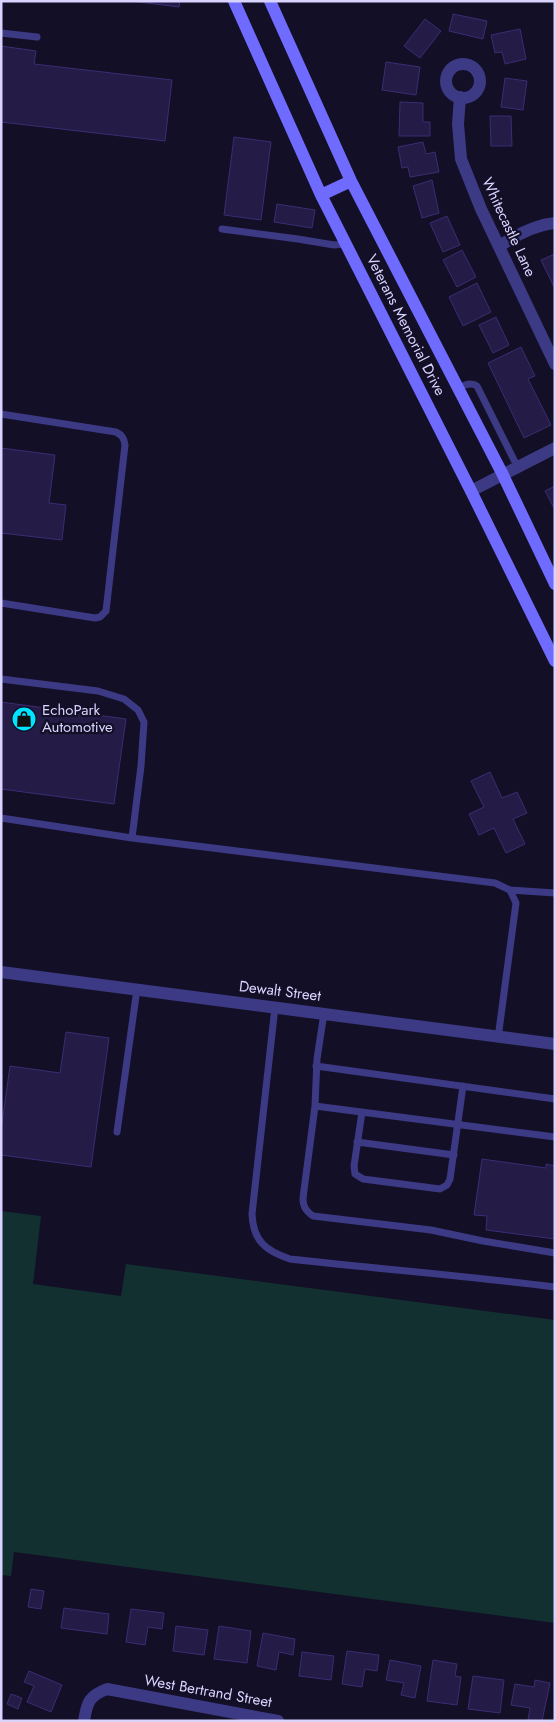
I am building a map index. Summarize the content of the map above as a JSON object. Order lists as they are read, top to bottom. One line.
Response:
{"streets":{"main road":["Veterans Memorial Drive"],"street":["Whitecastle Lane","Dewalt Street","West Bertrand Street"]},"places":{"shop":["EchoPark Automotive"]}}
